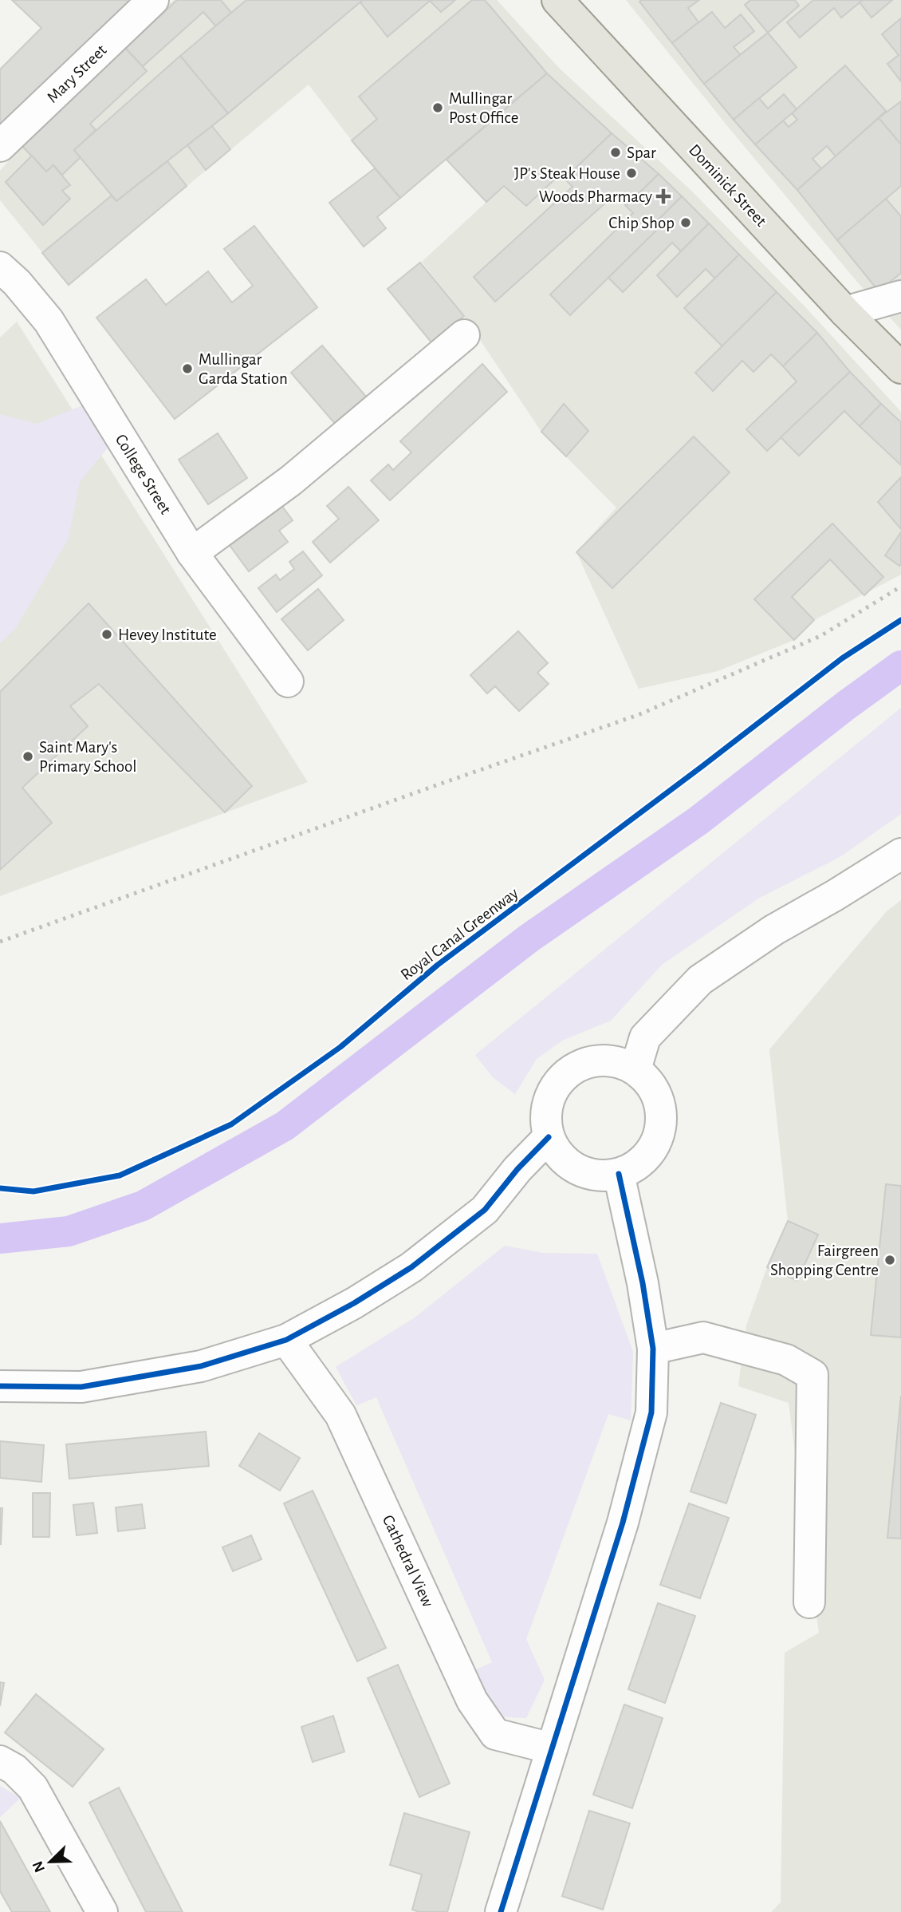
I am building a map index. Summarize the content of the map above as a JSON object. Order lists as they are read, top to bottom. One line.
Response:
{"streets":{"main road":["Dominick Street"],"street":["Mary Street","College Street","Cathedral View"],"cycle path":["Royal Canal Greenway"]},"places":{"other":["Mullingar Post Office","Spar","JP's Steak House","Chip Shop","Mullingar Garda Station","Hevey Institute","Saint Mary's Primary School","Fairgreen Shopping Centre"],"health":["Woods Pharmacy"]},"north":"bottom left"}
